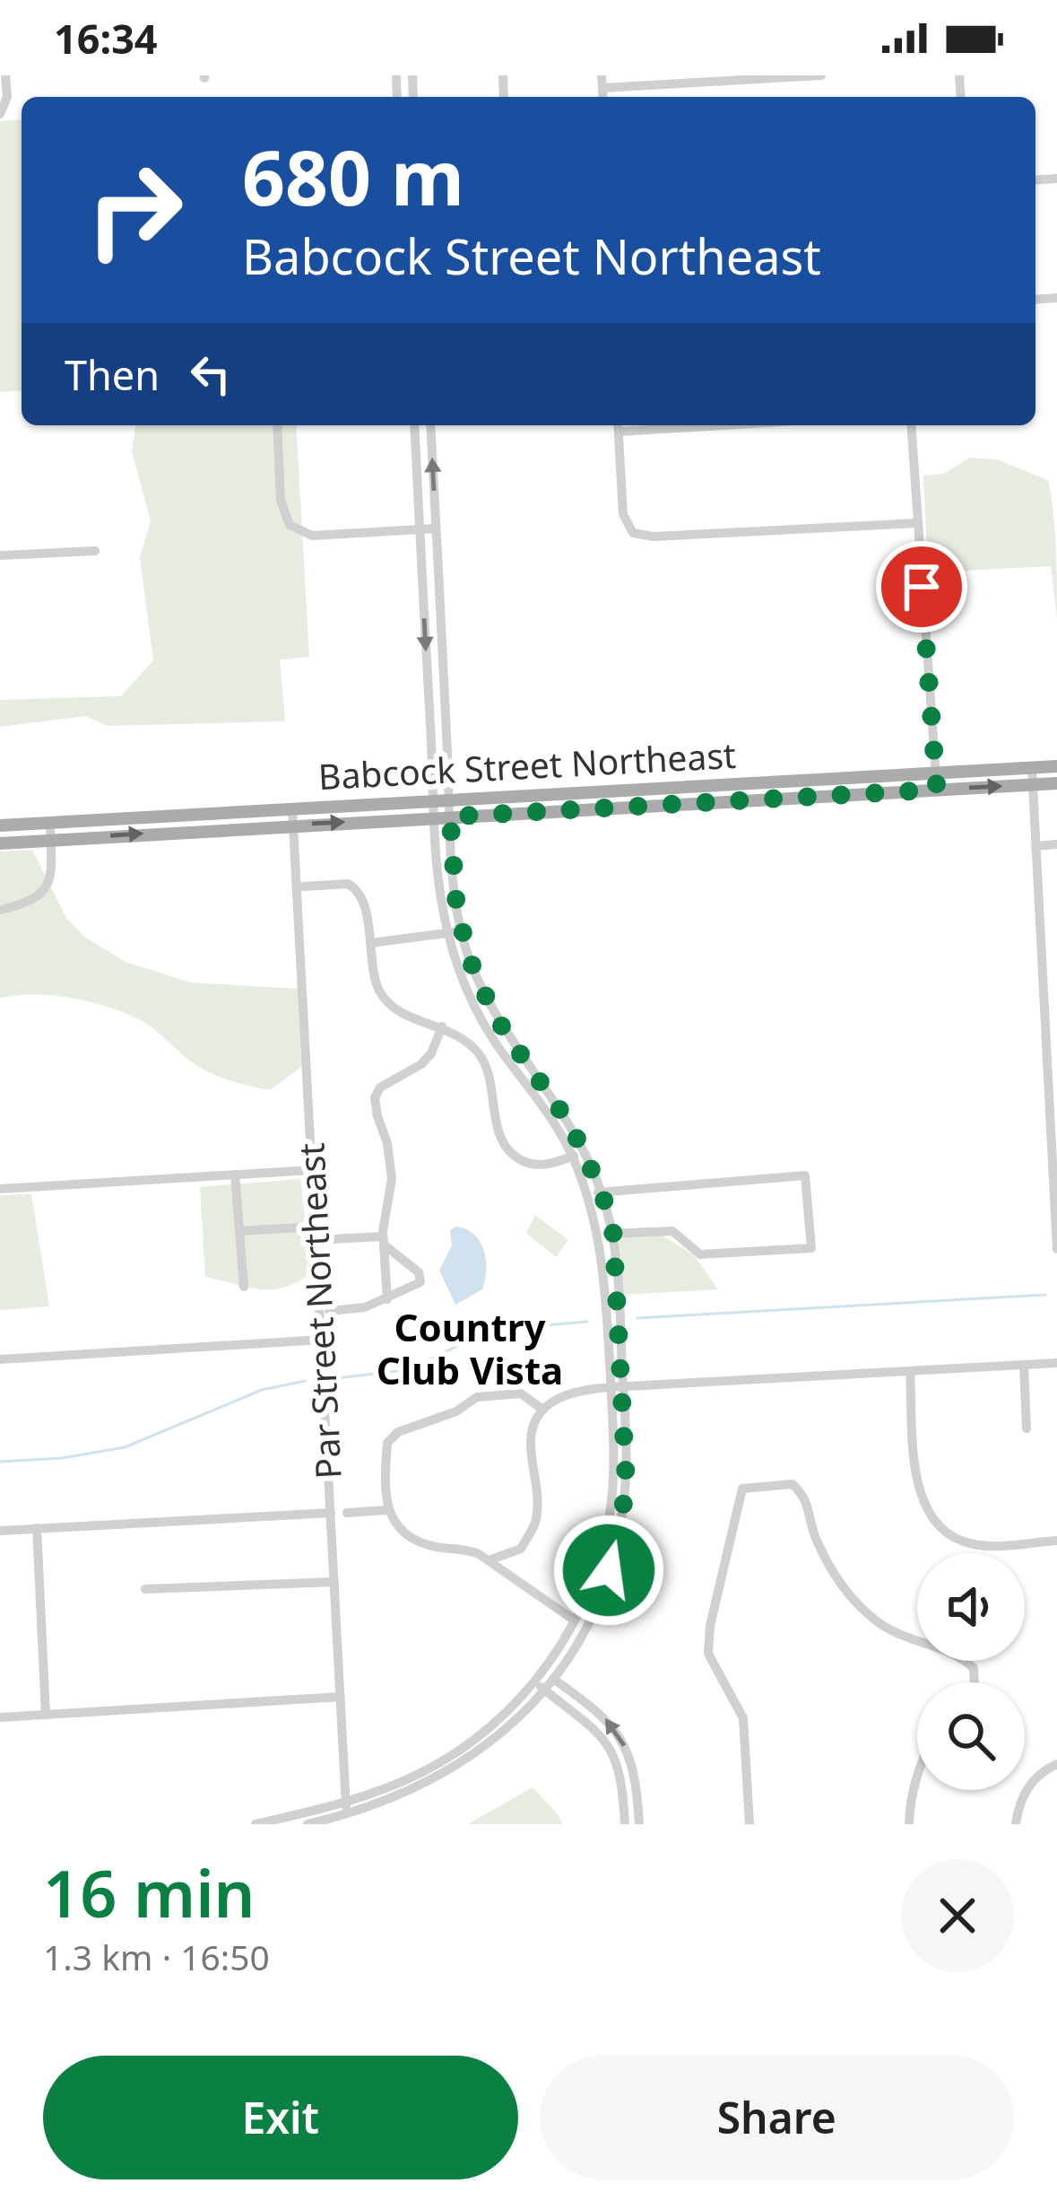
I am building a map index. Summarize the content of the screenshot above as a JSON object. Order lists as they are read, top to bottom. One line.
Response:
{"streets":{"main road":["Babcock Street Northeast"],"street":["Par Street Northeast"]},"crossings":[["Babcock Street Northeast","Par Street Northeast"]],"districts":["Country Club Vista"],"page":{"status":"16:34","turn":["680 m","Babcock Street Northeast"],"then":"Then","heading":["16 min","1.3 km · 16:50"],"buttons":["Exit","Share"]}}
